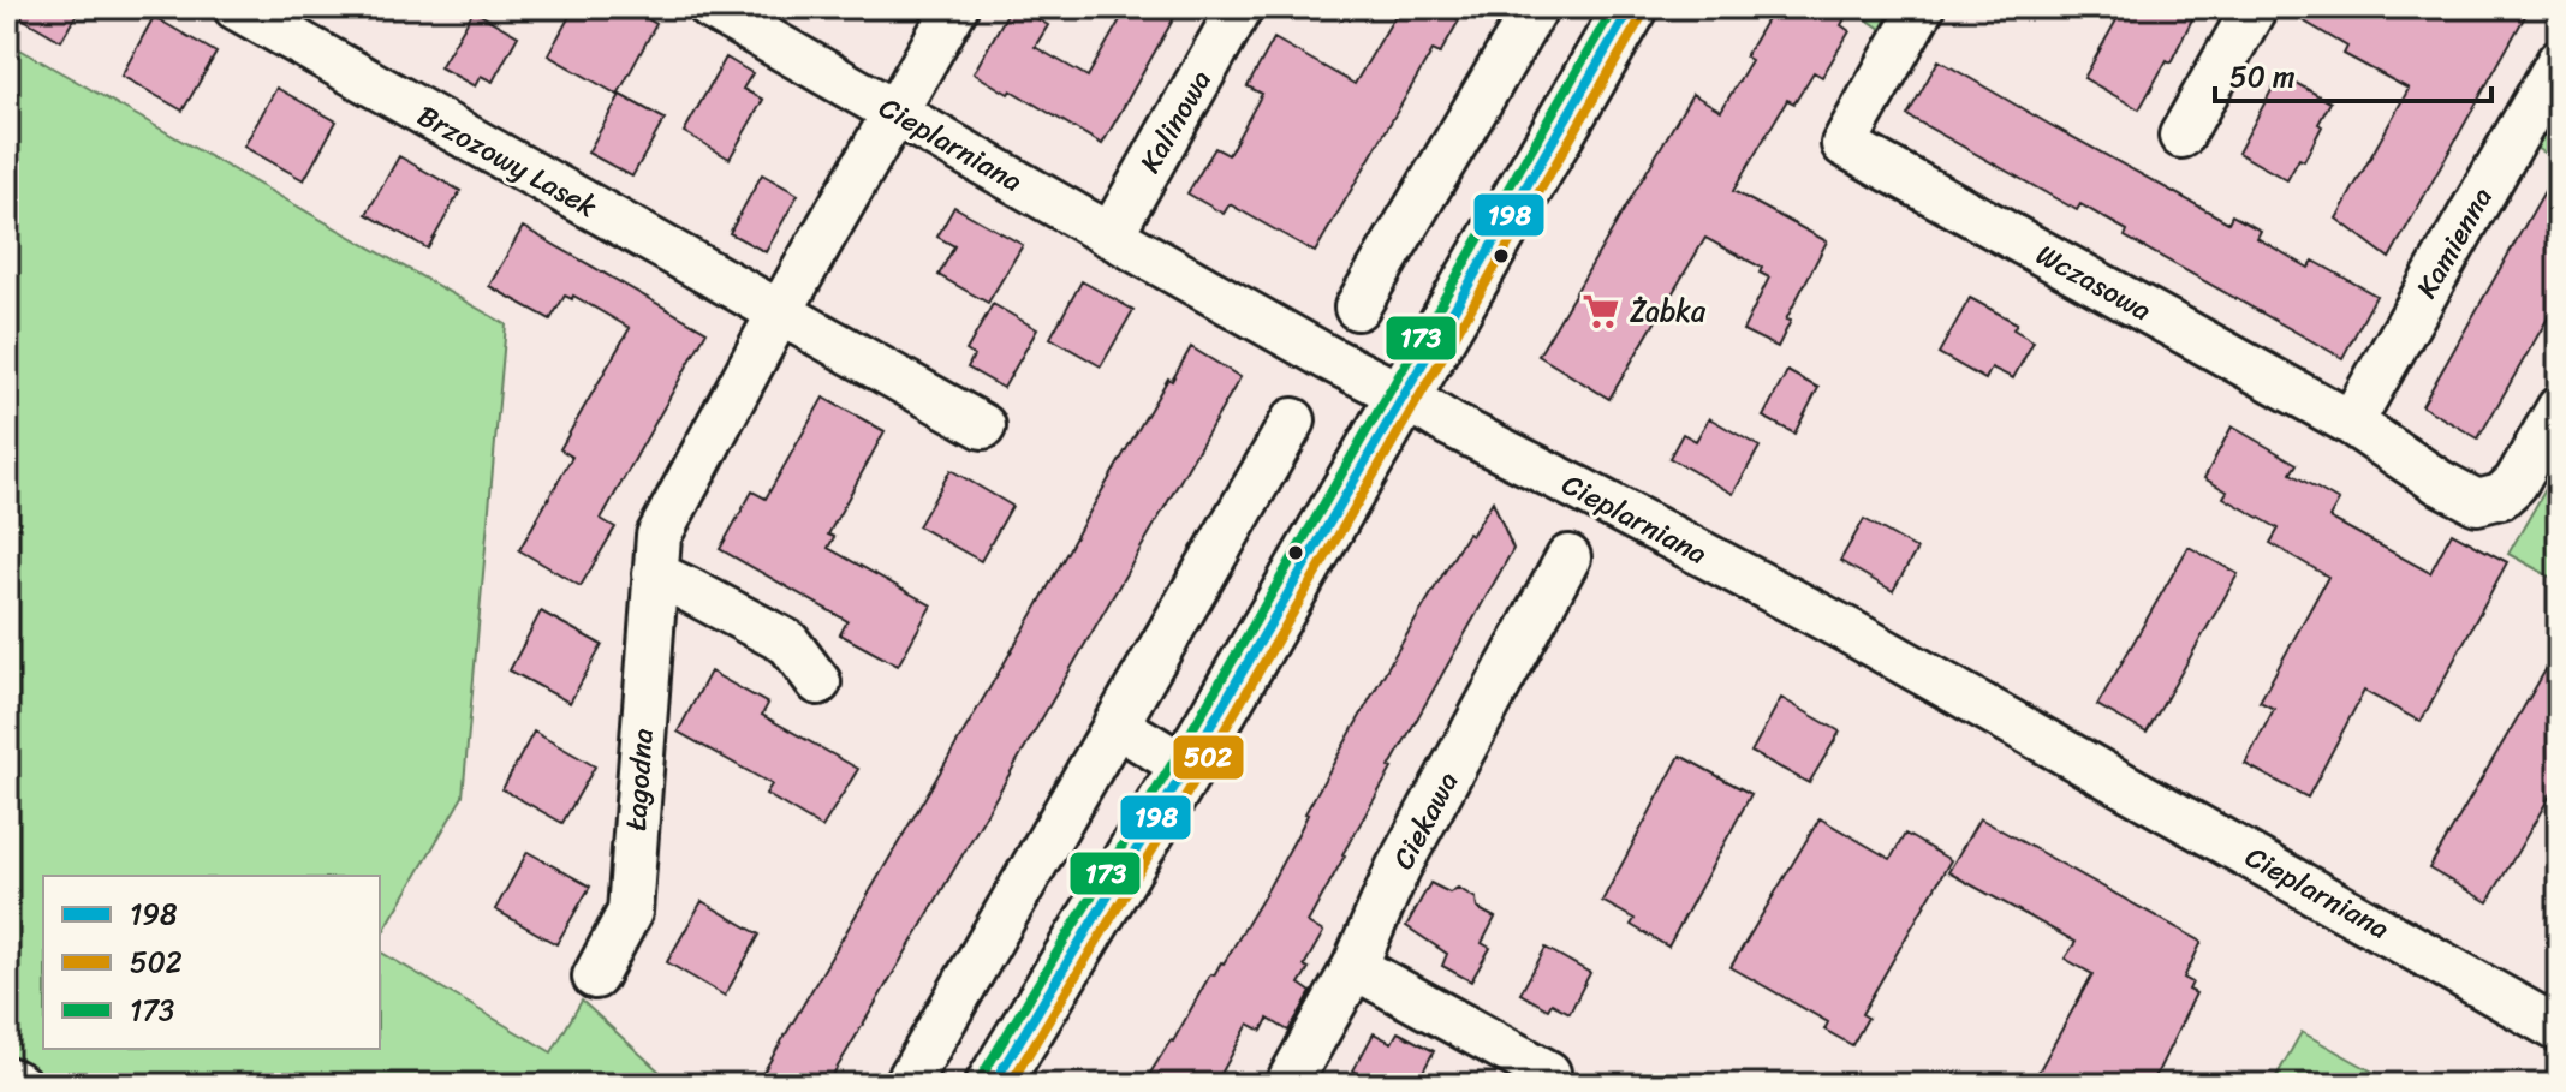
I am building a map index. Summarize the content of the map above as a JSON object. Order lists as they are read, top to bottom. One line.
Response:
{"streets":{"street":["Kalinowa","Cieplarniana","Brzozowy Lasek","Kamienna","Wczasowa","Łagodna","Ciekawa"]},"crossings":[["Kalinowa","Cieplarniana"],["Cieplarniana","Łagodna"],["Brzozowy Lasek","Łagodna"],["Kamienna","Wczasowa"]],"places":{"supermarket":["Żabka"]},"lines":["transit line 198","transit line 173","transit line 502"],"legend":["198","502","173"],"scale_bar":"50 m"}
